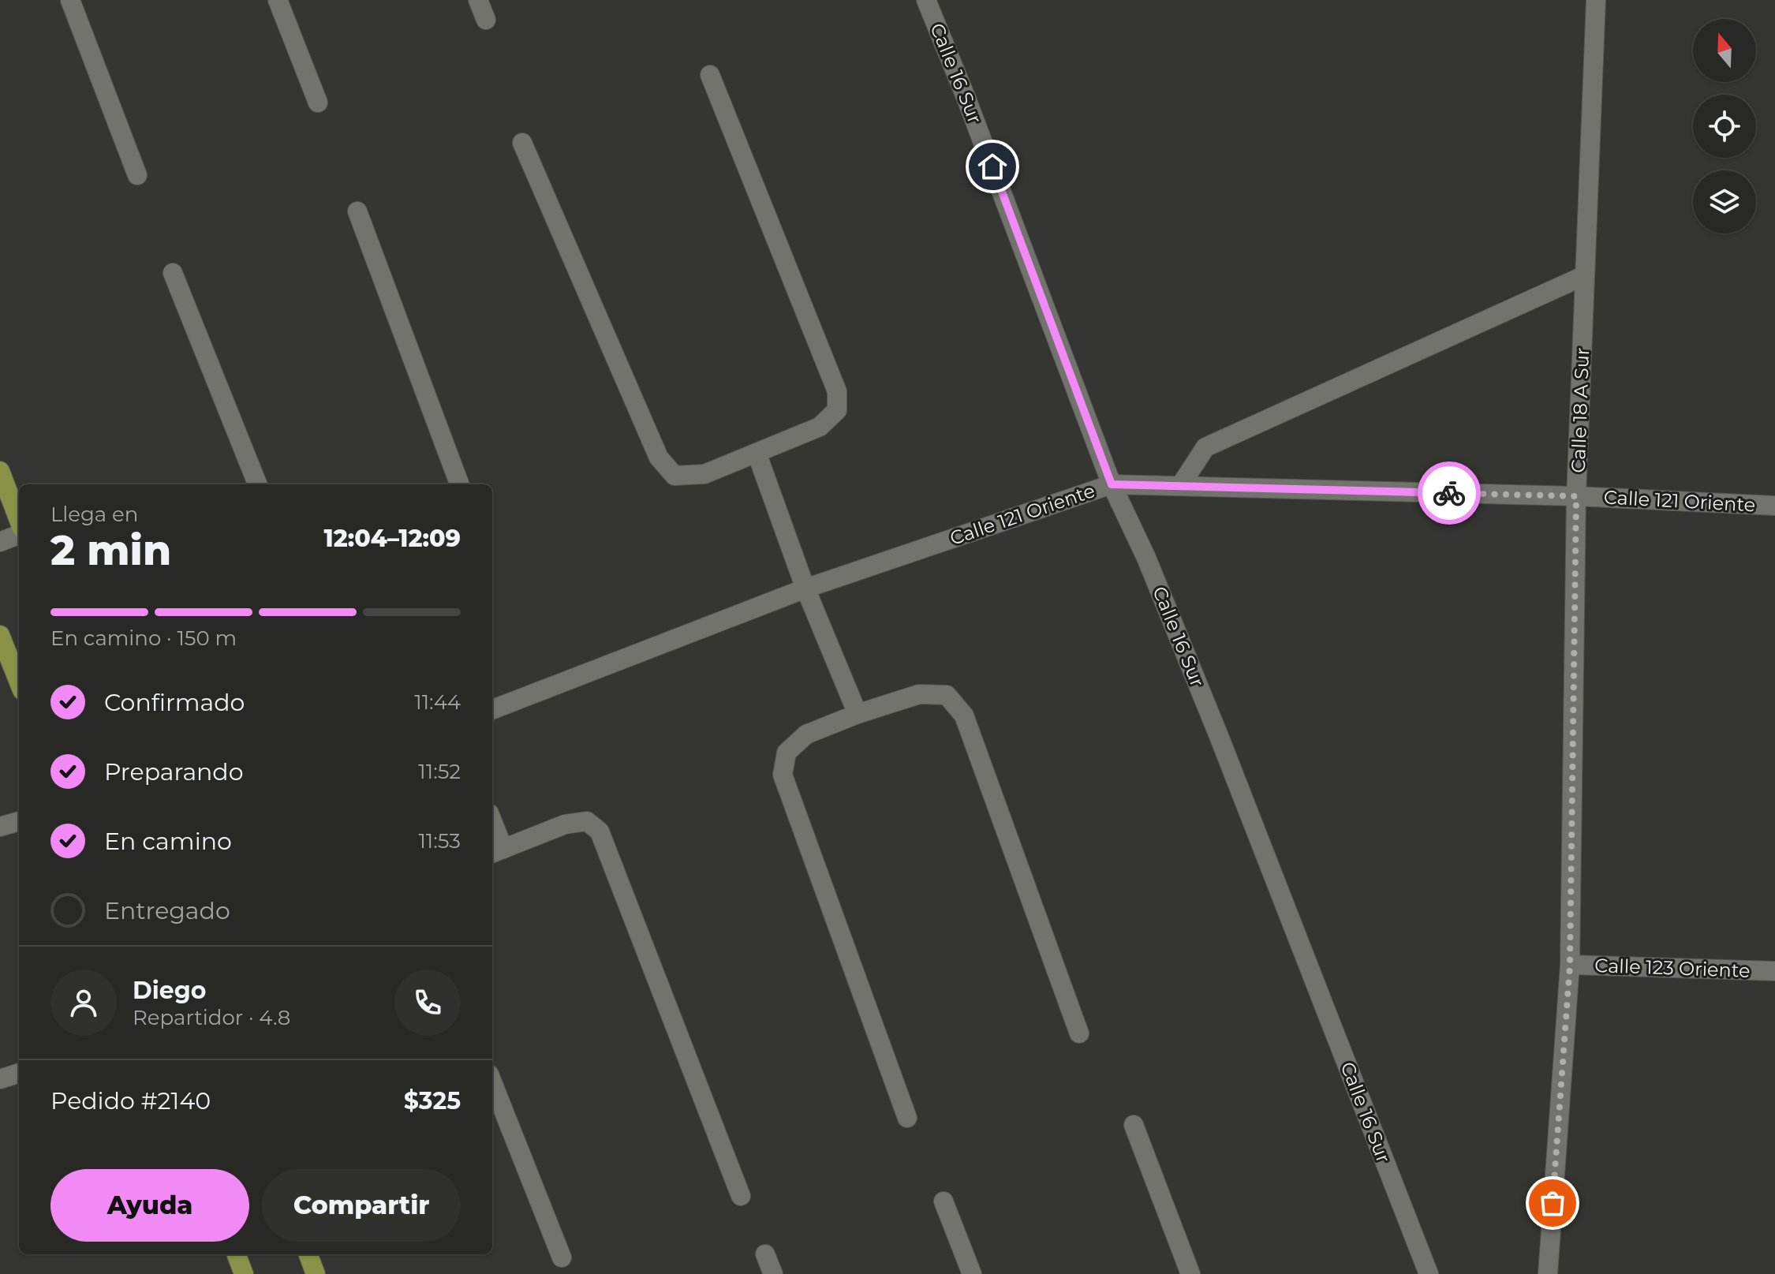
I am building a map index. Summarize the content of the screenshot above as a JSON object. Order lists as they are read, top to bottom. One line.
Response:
{"streets":{"street":["Calle 16 Sur","Calle 18 A Sur","Calle 121 Oriente","Calle 123 Oriente"]},"crossings":[["Calle 16 Sur","Calle 121 Oriente"],["Calle 18 A Sur","Calle 121 Oriente"],["Calle 18 A Sur","Calle 123 Oriente"]],"north":"top","page":{"heading":["2 min","Llega en","12:04–12:09"],"panel":["Diego","Repartidor · 4.8","Pedido #2140","$325"],"bar":"En camino · 150 m","list":[["Confirmado","11:44"],["Preparando","11:52"],["En camino","11:53"],"Entregado"],"buttons":["Ayuda","Compartir"]}}
